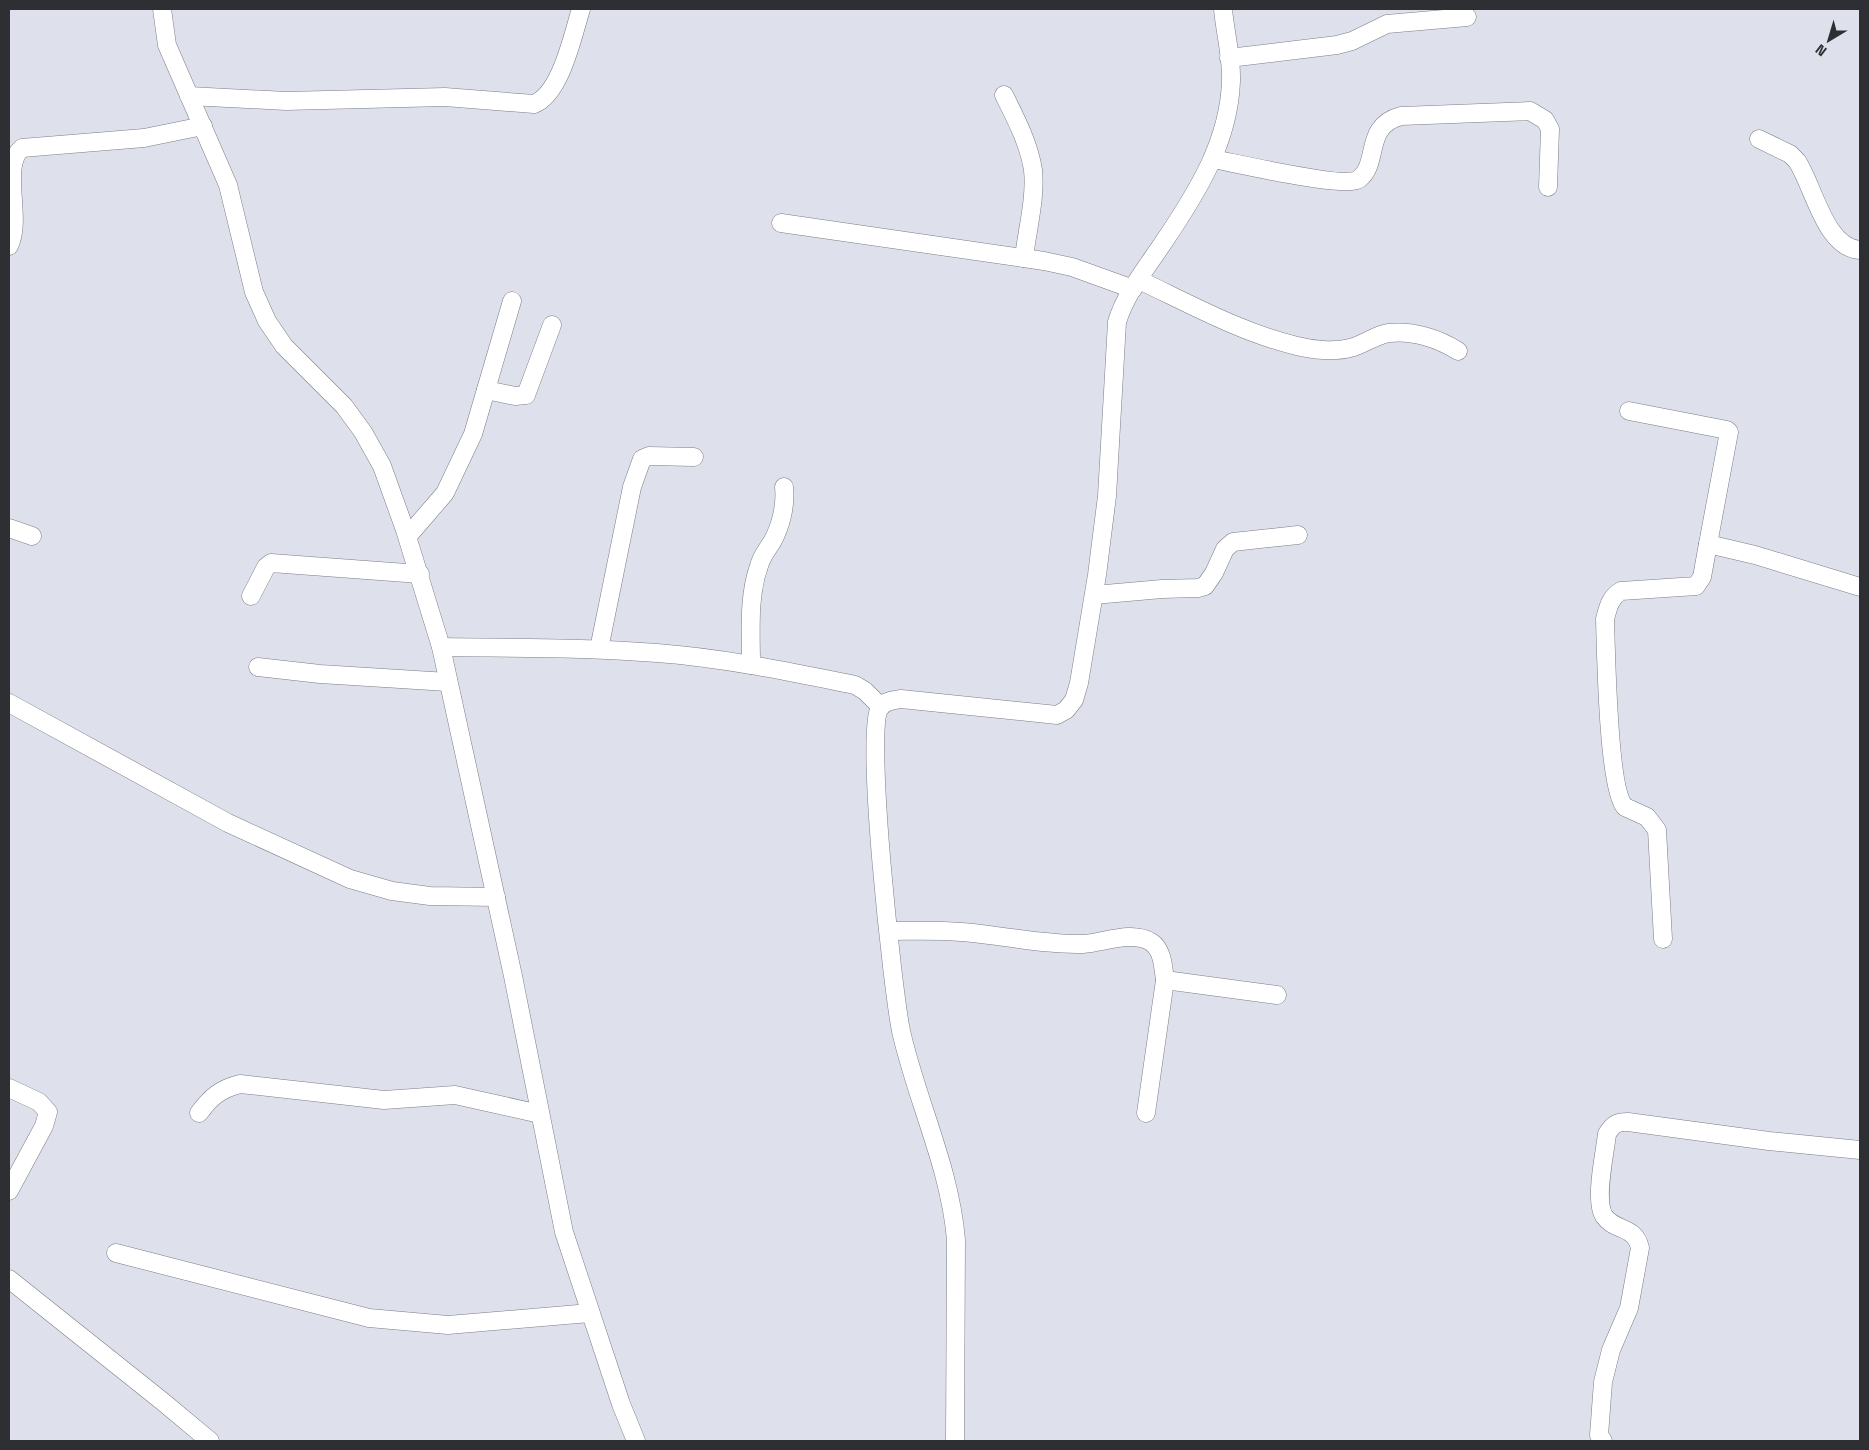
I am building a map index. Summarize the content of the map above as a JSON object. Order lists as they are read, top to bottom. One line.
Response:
{"north":"bottom left"}
